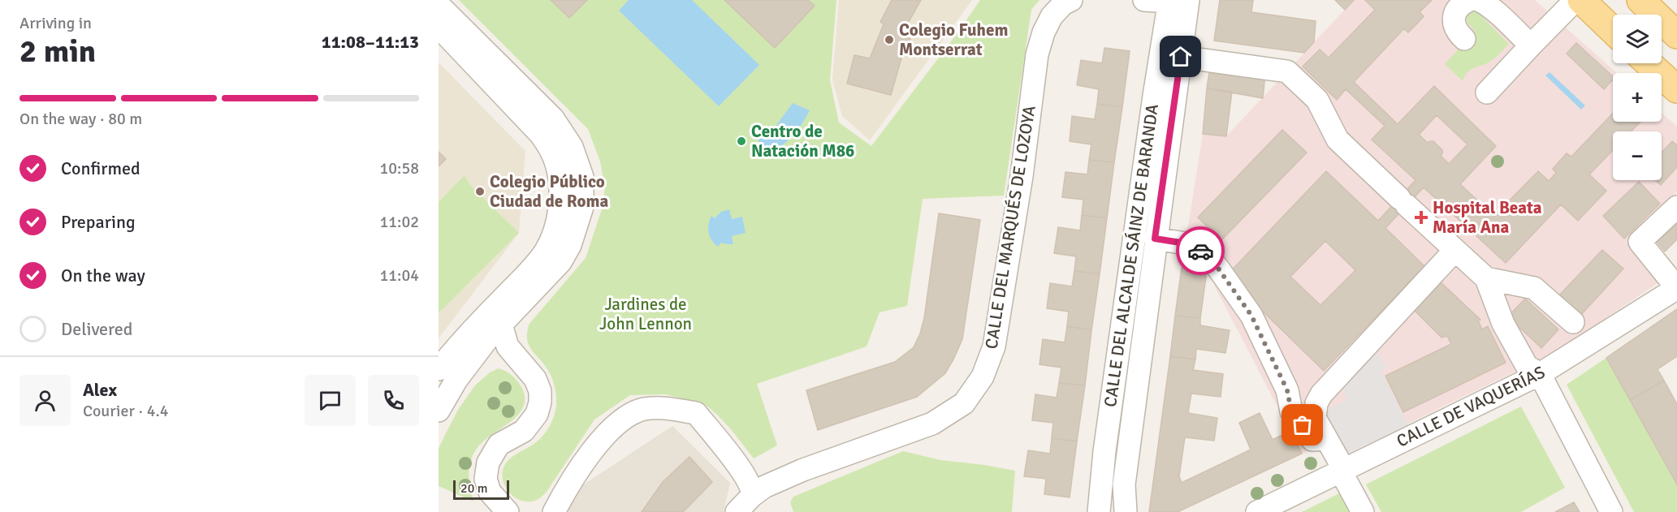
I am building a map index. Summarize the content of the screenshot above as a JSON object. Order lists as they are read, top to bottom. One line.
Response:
{"streets":{"street":["CALLE DEL MARQUÉS DE LOZOYA","CALLE DEL ALCALDE SÁINZ DE BARANDA","CALLE DE VAQUERÍAS"]},"parks":["Jardines de John Lennon"],"places":{"other":["Colegio Fuhem Montserrat","Centro de Natación M86","Colegio Público Ciudad de Roma"],"health":["Hospital Beata María Ana"]},"scale_bar":"20 m","page":{"heading":["2 min","Arriving in","11:08–11:13"],"panel":["Alex","Courier · 4.4"],"map_buttons":["+","−"],"bar":"On the way · 80 m","list":[["Confirmed","10:58"],["Preparing","11:02"],["On the way","11:04"],"Delivered"],"scale":"20 m"}}
